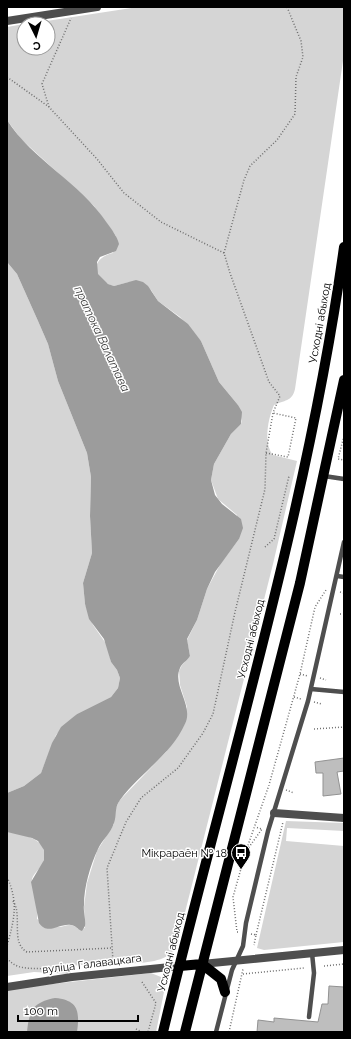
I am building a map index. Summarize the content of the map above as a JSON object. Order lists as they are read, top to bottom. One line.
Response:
{"streets":{"main road":["Усходні абыход"],"street":["вуліца Галавацкага"]},"crossings":[["Усходні абыход","вуліца Галавацкага"]],"water":["пратока Валатава"],"places":{"bus stop":["Мікрараён № 18"]},"scale_bar":"100 m","north":"bottom"}
